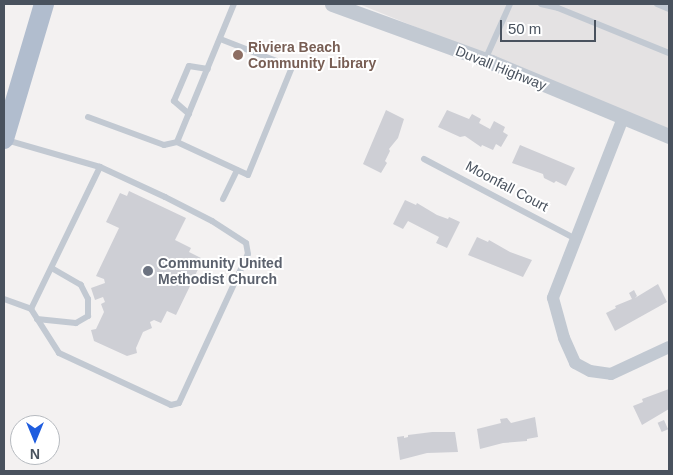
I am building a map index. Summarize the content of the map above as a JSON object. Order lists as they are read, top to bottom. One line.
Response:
{"streets":{"street":["Duvall Highway"],"lane":["Moonfall Court"]},"places":["Riviera Beach Community Library","Community United Methodist Church"],"scale_bar":"50 m","north":"bottom"}
